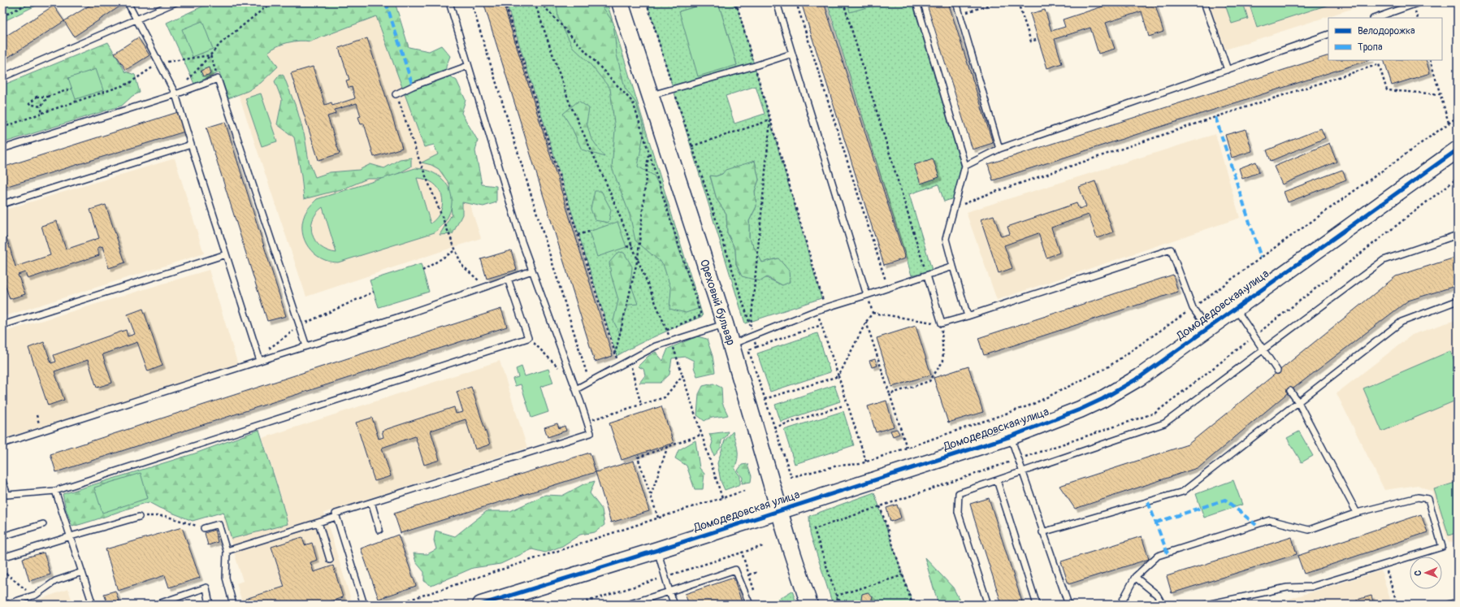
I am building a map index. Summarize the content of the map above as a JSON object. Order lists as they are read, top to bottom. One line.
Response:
{"streets":{"street":["Ореховый бульвар","Домодедовская улица"]},"crossings":[["Ореховый бульвар","Домодедовская улица"]],"legend":["Велодорожка","Тропа"],"north":"left"}
